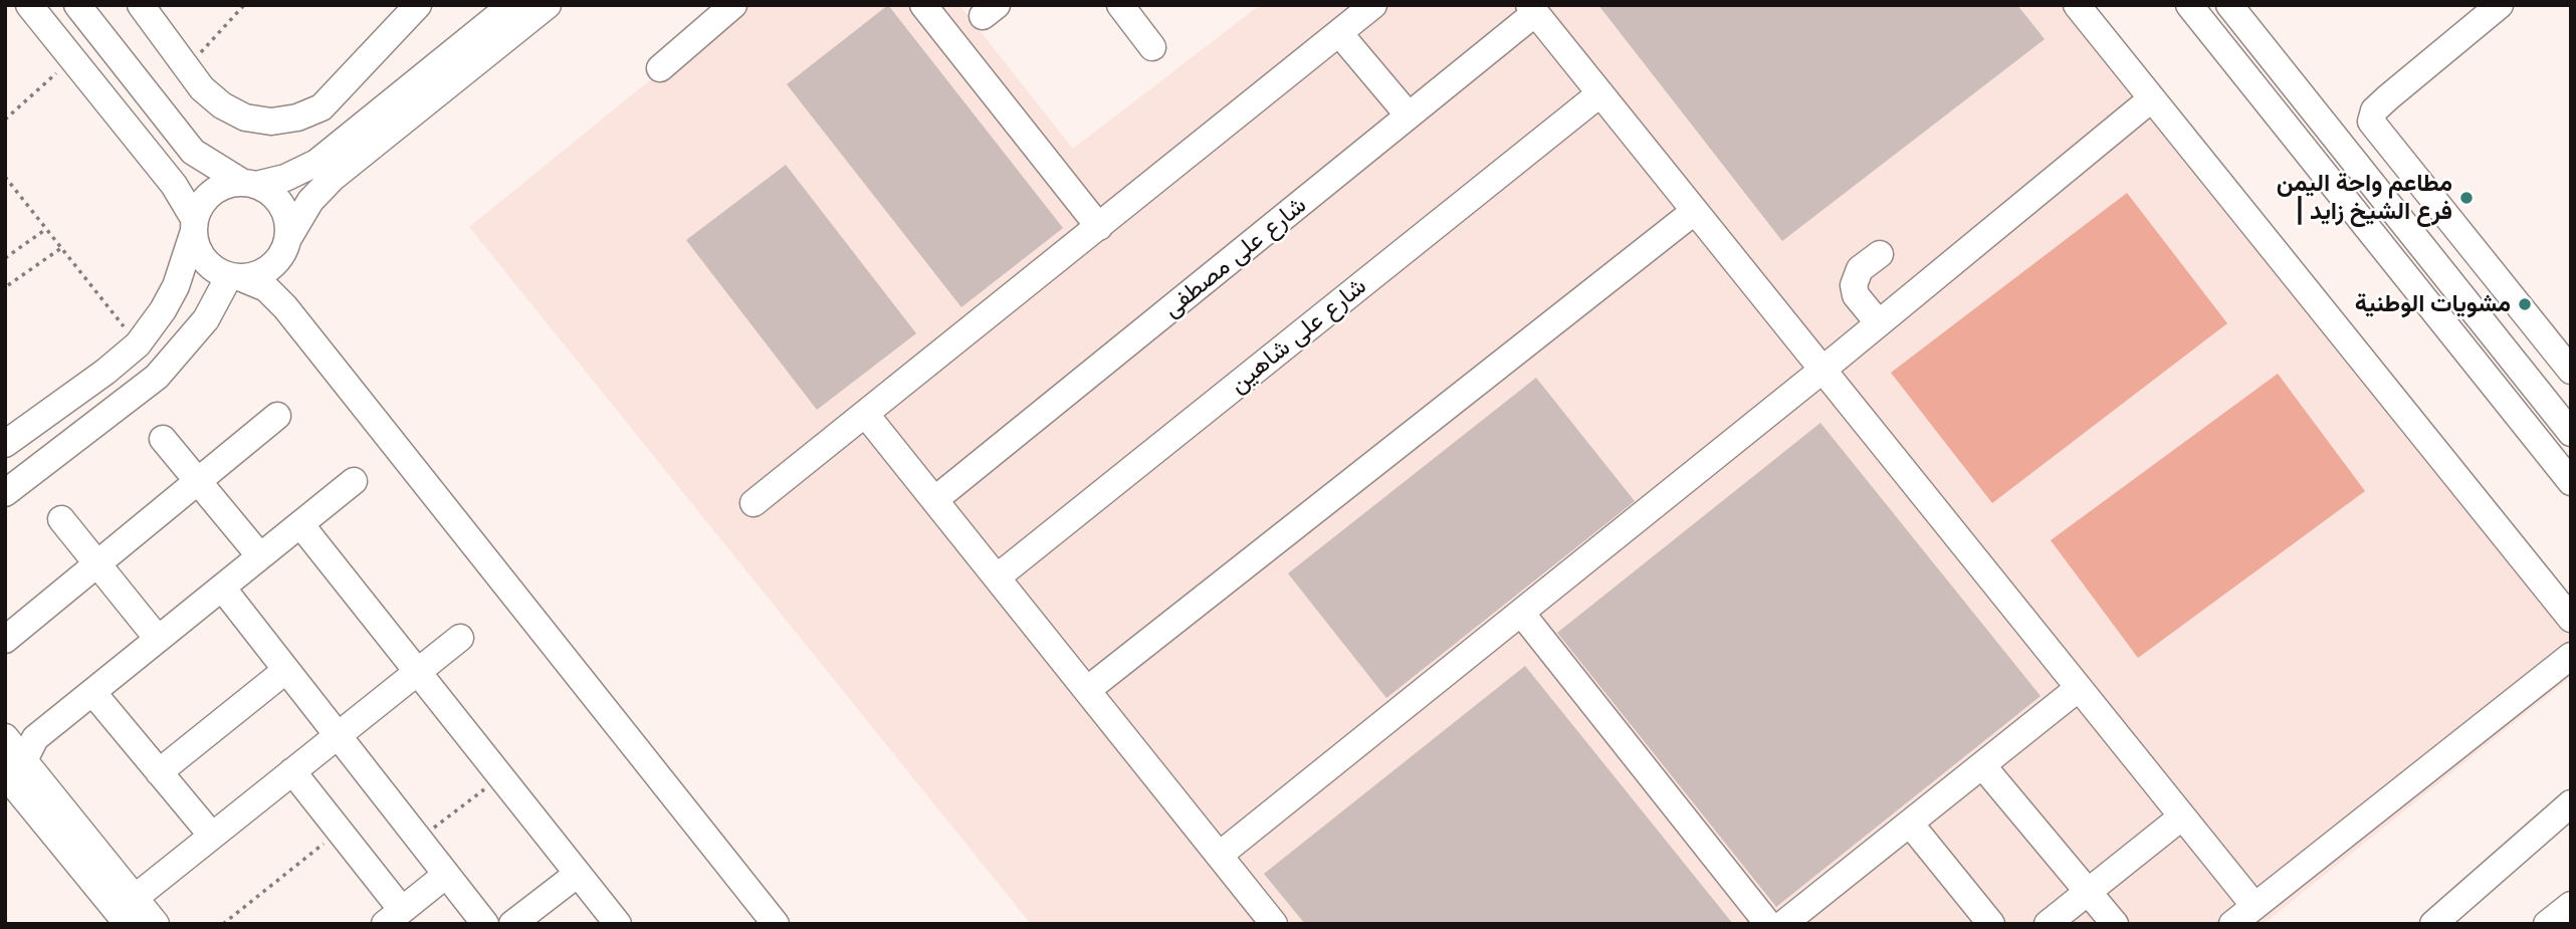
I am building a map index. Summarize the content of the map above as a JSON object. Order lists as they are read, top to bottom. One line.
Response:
{"streets":{"street":["شارع على مصطفى","شارع على شاهين"]},"places":["مطاعم واحة اليمن | فرع الشيخ زايد","مشويات الوطنية"]}
